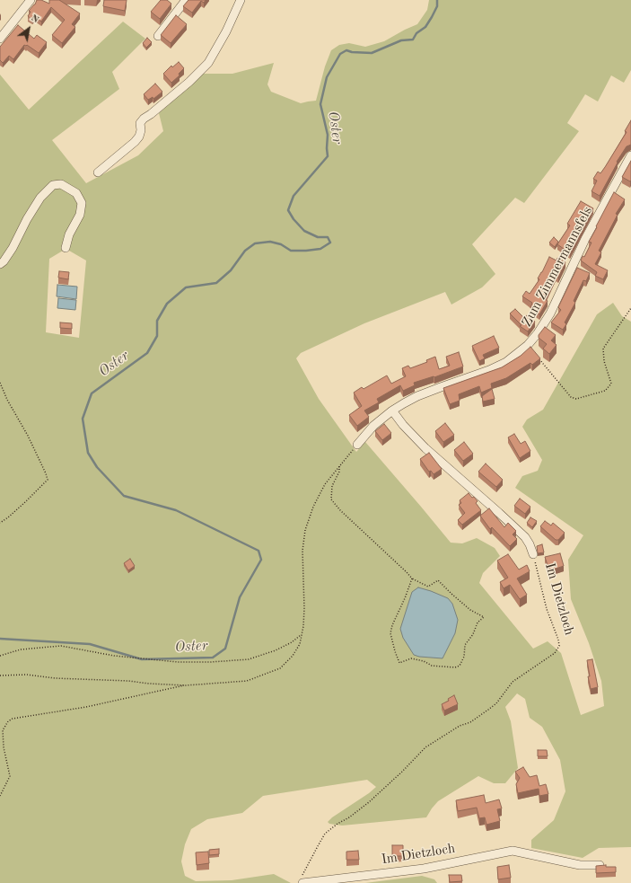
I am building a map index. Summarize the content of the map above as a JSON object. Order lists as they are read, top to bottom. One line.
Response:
{"streets":{"street":["Zum Zimmermannsfels","Im Dietzloch"]},"crossings":[["Zum Zimmermannsfels","Im Dietzloch"]],"water":["Oster"],"north":"top right"}
